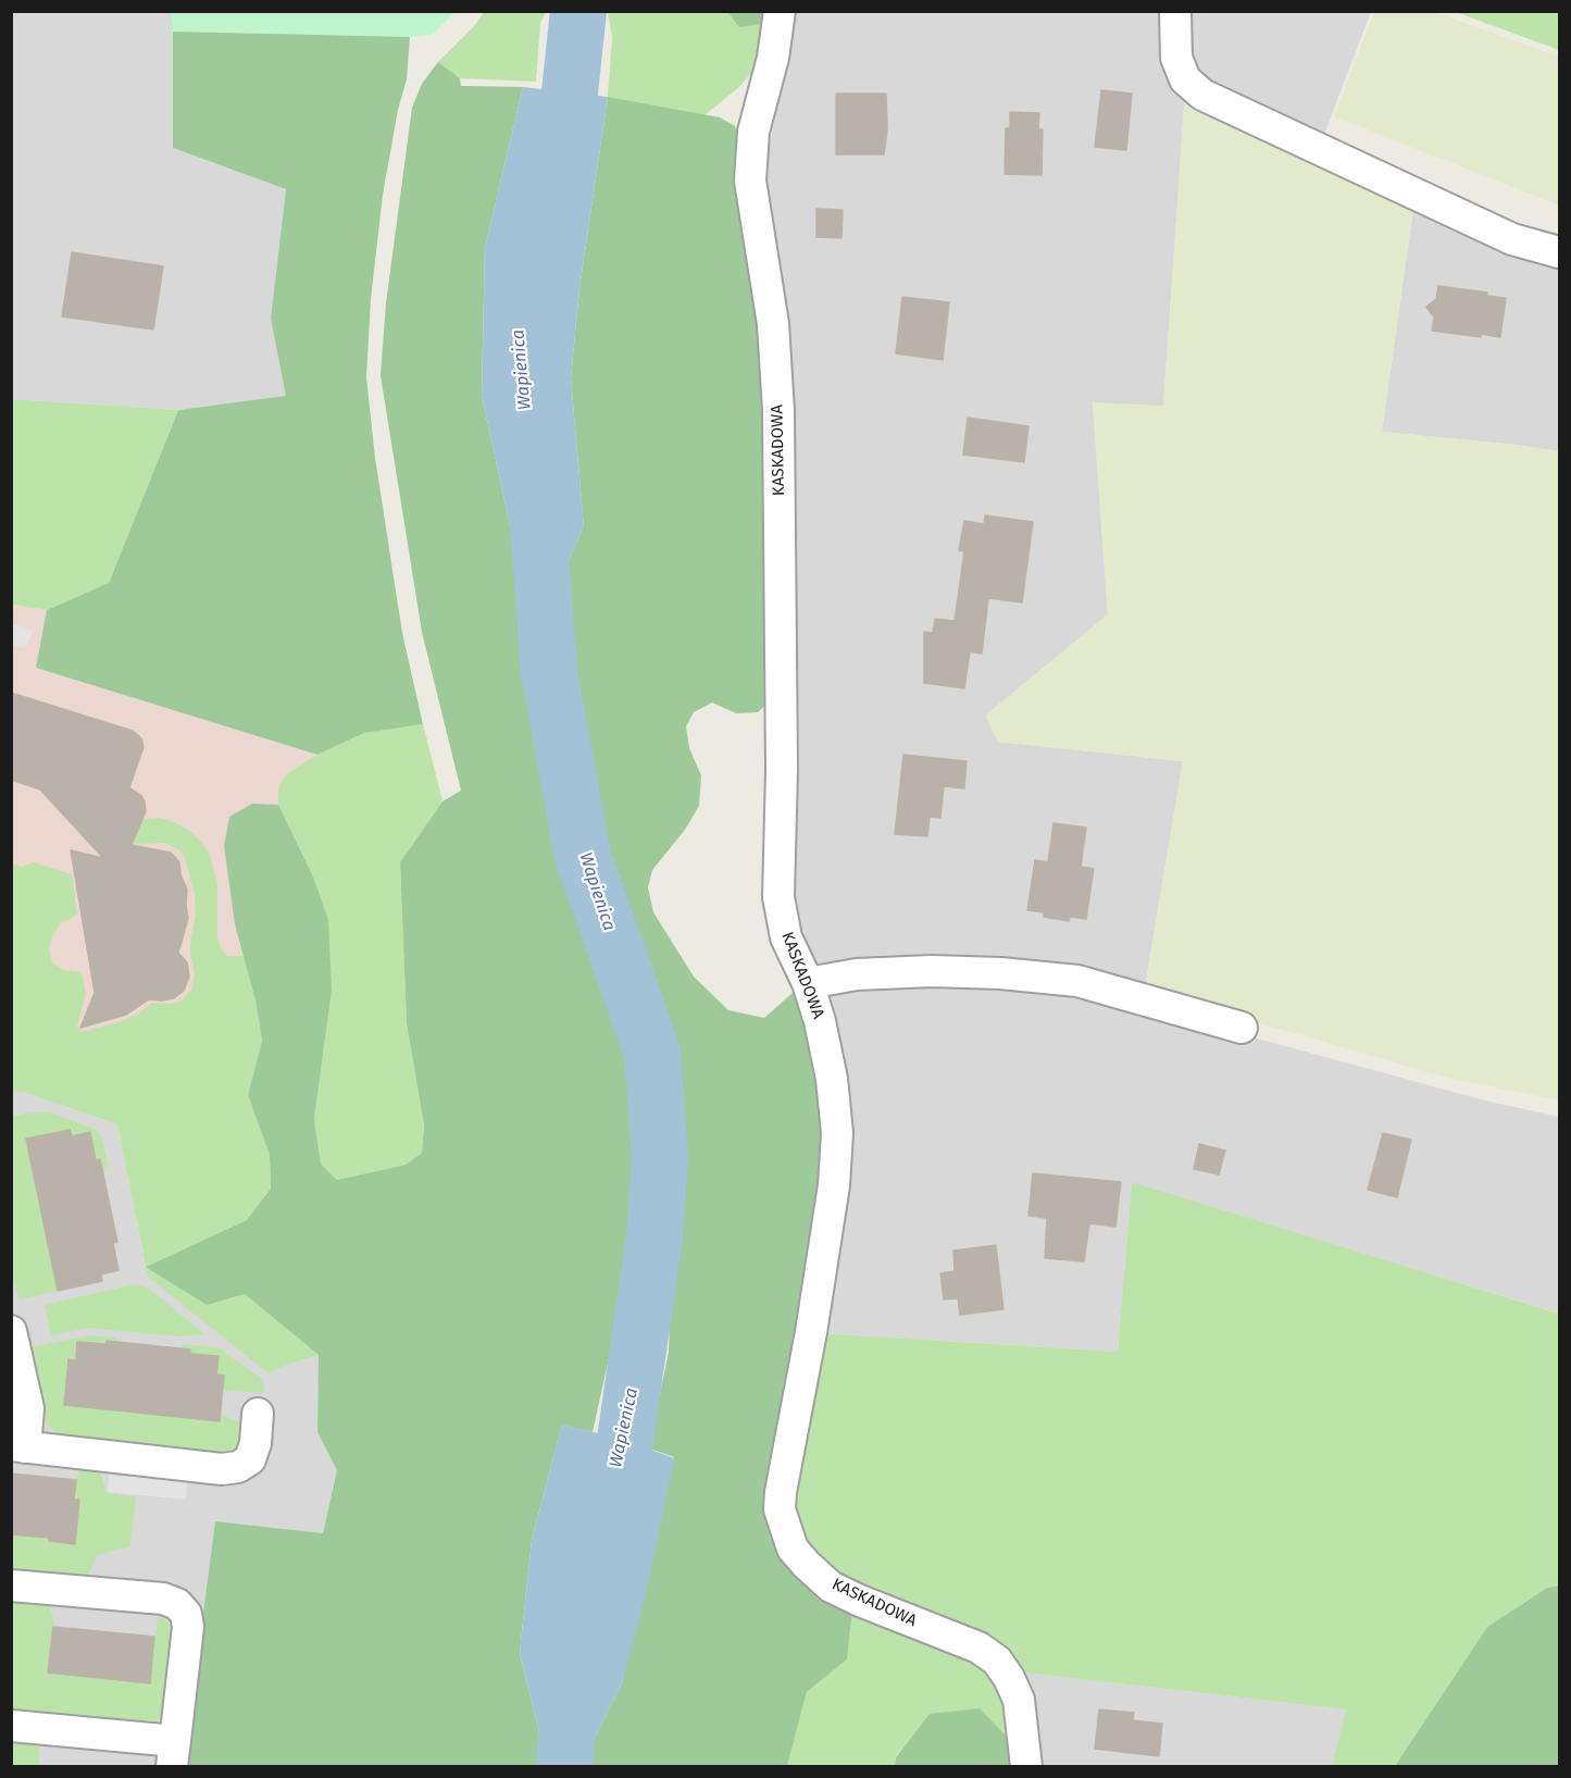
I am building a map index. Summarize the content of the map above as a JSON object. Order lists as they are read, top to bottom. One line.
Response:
{"streets":{"street":["KASKADOWA"]},"water":["Wapienica"]}
